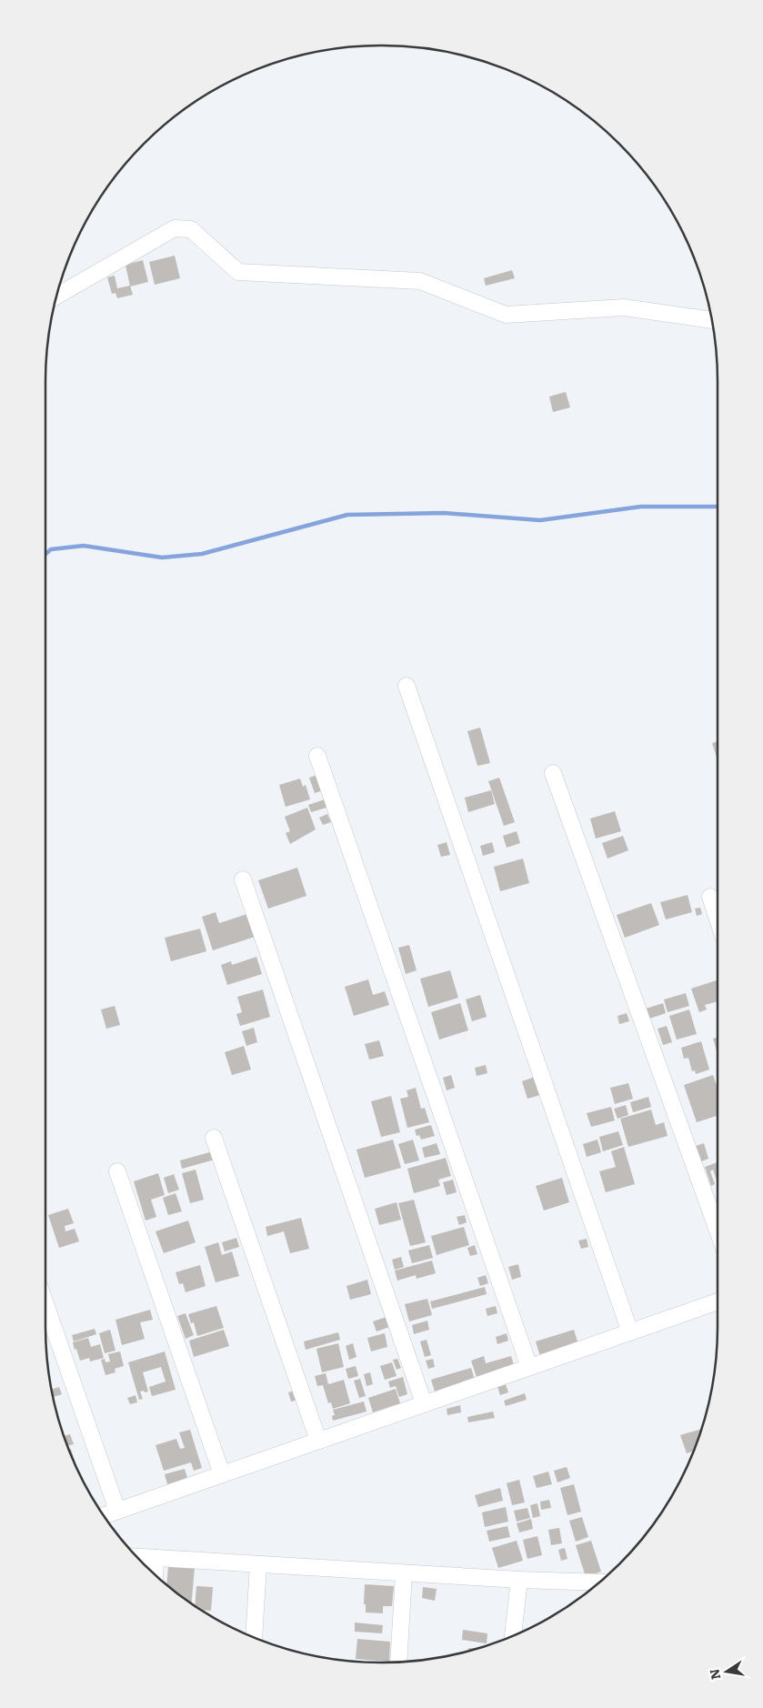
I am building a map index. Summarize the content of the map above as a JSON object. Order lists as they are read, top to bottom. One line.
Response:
{"north":"left"}
